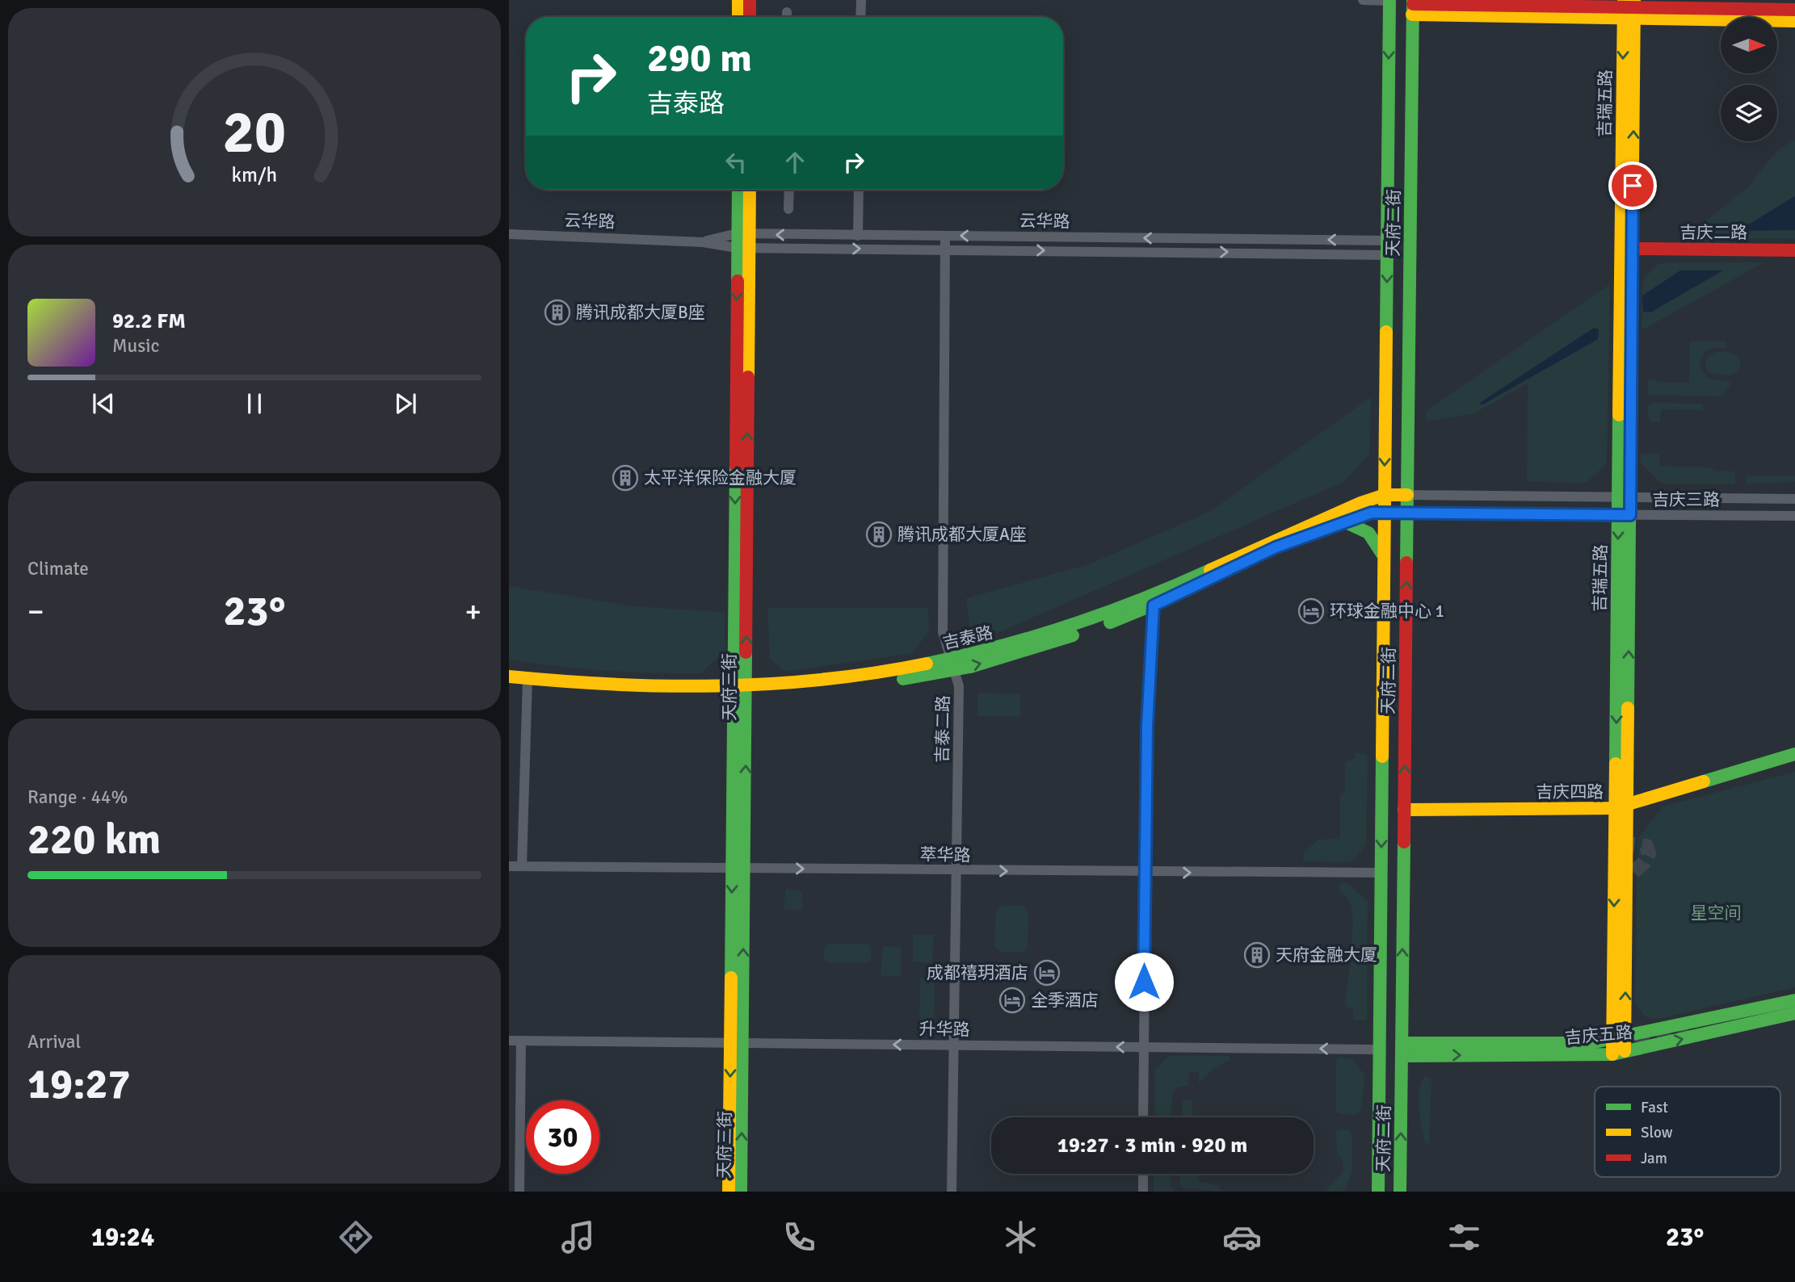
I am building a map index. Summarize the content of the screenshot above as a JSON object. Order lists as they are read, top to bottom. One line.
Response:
{"streets":{"street":["吉瑞五路","云华路","天府二街","吉庆二路","吉庆三路","吉泰路","天府三街","吉泰二路","吉庆四路","萃华路","升华路","吉庆五路"]},"crossings":[["吉瑞五路","吉庆二路"],["吉瑞五路","吉庆三路"],["吉瑞五路","吉庆四路"],["吉瑞五路","吉庆五路"],["云华路","天府二街"],["云华路","天府三街"],["云华路","吉泰二路"],["天府二街","吉庆三路"],["天府二街","吉泰路"],["天府二街","吉庆四路"],["天府二街","萃华路"],["天府二街","升华路"],["天府二街","吉庆五路"],["吉庆三路","吉泰路"],["吉泰路","天府三街"],["吉泰路","吉泰二路"],["天府三街","萃华路"],["天府三街","升华路"],["吉泰二路","萃华路"],["吉泰二路","升华路"]],"one_way":["萃华路","升华路"],"parks":["星空间"],"places":{"building":["腾讯成都大厦B座","太平洋保险金融大厦","腾讯成都大厦A座","天府金融大厦"],"hotel":["环球金融中心 1","成都禧玥酒店","全季酒店"]},"legend":["Fast","Slow","Jam"],"north":"right","page":{"turn":["290 m","吉泰路"],"song":["92.2 FM","Music"],"tile":["Climate",["Range · 44%","220 km"],["Arrival","19:27"]],"heat":["−","23°","+"],"limit":"30","trip":"19:27 · 3 min · 920 m","tabs":["19:24","23°"],"gauge":["20","km/h"]}}
